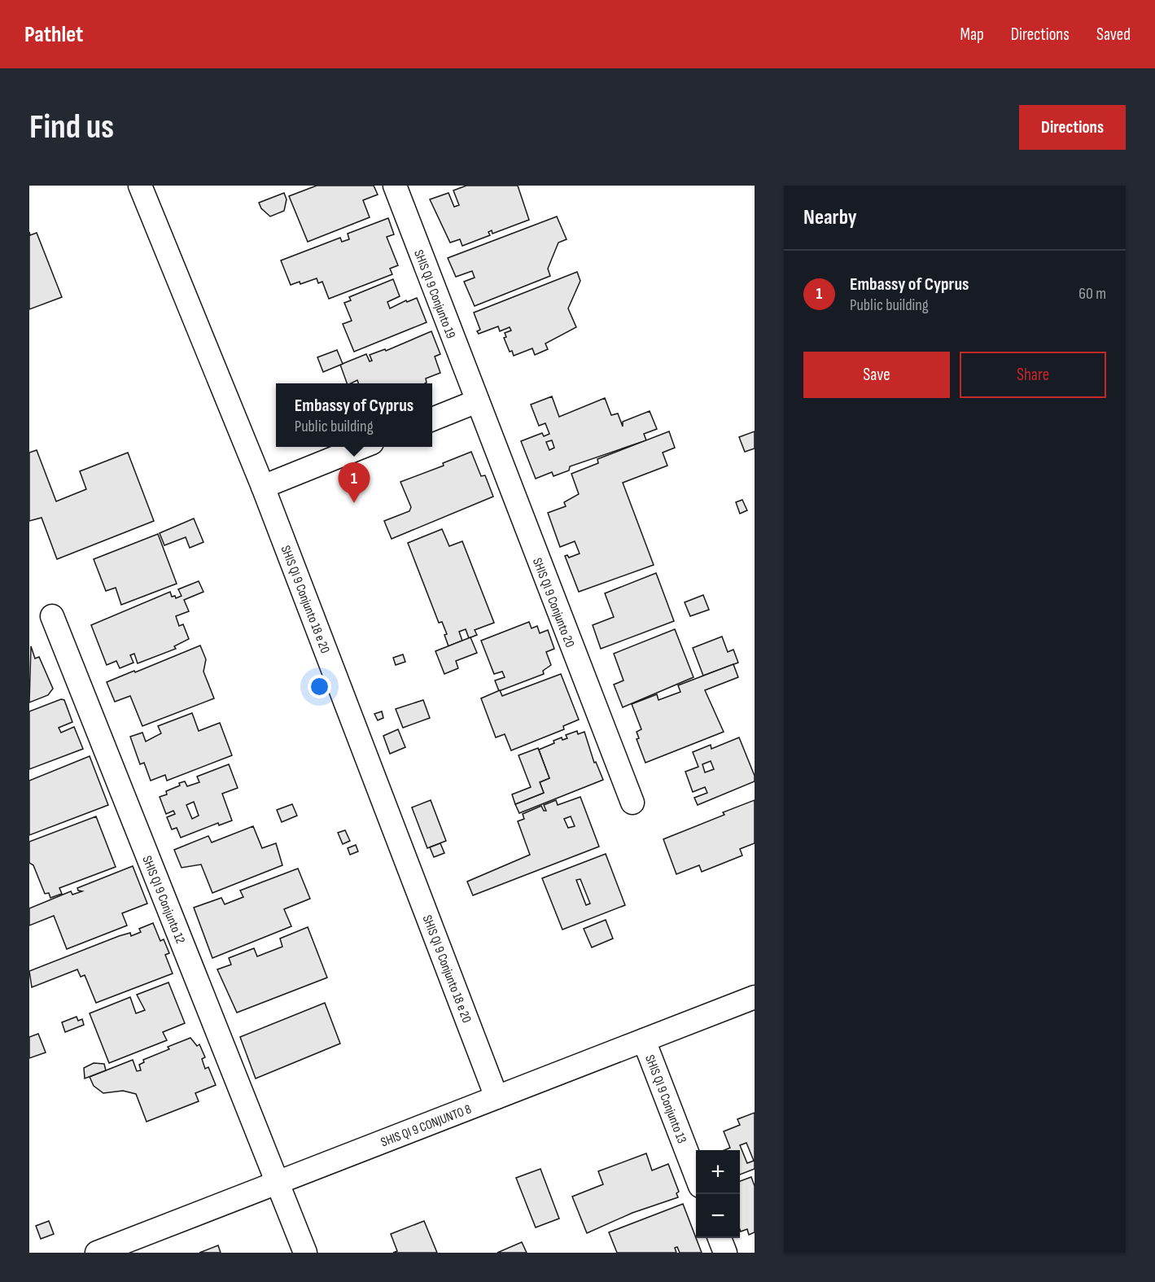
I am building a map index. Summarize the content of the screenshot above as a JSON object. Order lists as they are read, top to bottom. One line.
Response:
{"streets":{"street":["SHIS QI 9 Conjunto 19","SHIS QI 9 Conjunto 18 e 20","SHIS QI 9 Conjunto 20","SHIS QI 9 Conjunto 12","SHIS QI 9 Conjunto 13","SHIS QI 9 CONJUNTO 8"]},"crossings":[["SHIS QI 9 Conjunto 19","SHIS QI 9 Conjunto 20"],["SHIS QI 9 Conjunto 18 e 20","SHIS QI 9 CONJUNTO 8"],["SHIS QI 9 Conjunto 12","SHIS QI 9 CONJUNTO 8"],["SHIS QI 9 Conjunto 13","SHIS QI 9 CONJUNTO 8"]],"page":{"header":"Pathlet","nav":["Map","Directions","Saved"],"buttons":["Directions",["Save","Share"]],"title":"Find us","heading":"Nearby","list":[{"mark":"1","name":"Embassy of Cyprus","note":"Public building","value":"60 m"}],"popup":["Embassy of Cyprus","Public building"],"pins":"1","map_buttons":["+","−"]}}
